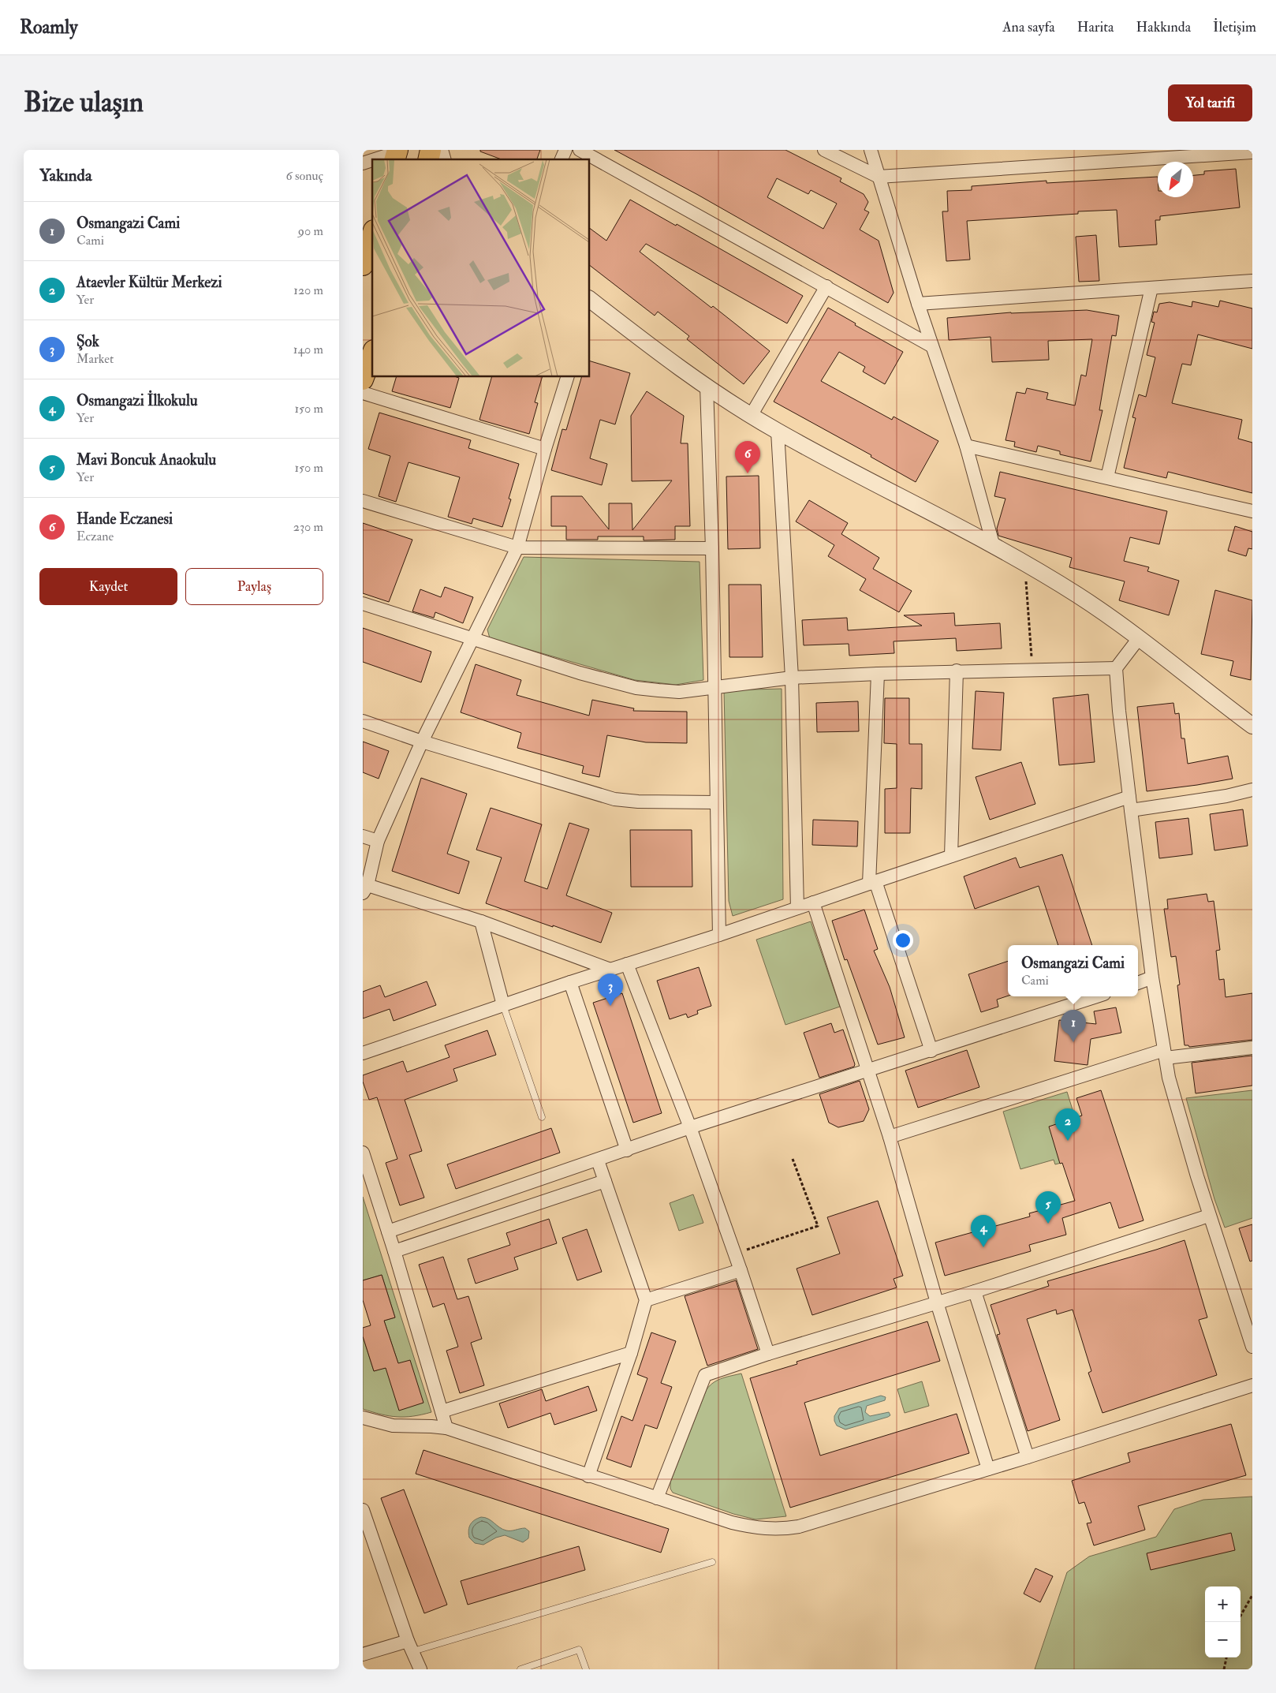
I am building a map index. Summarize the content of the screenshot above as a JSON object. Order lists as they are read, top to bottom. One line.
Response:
{"north":"bottom left","page":{"header":"Roamly","nav":["Ana sayfa","Harita","Hakkında","İletişim"],"buttons":["Yol tarifi",["Kaydet","Paylaş"]],"title":"Bize ulaşın","heading":["Yakında","6 sonuç"],"list":[{"mark":"1","name":"Osmangazi Cami","note":"Cami","value":"90 m"},{"mark":"2","name":"Ataevler Kültür Merkezi","note":"Yer","value":"120 m"},{"mark":"3","name":"Şok","note":"Market","value":"140 m"},{"mark":"4","name":"Osmangazi İlkokulu","note":"Yer","value":"150 m"},{"mark":"5","name":"Mavi Boncuk Anaokulu","note":"Yer","value":"150 m"},{"mark":"6","name":"Hande Eczanesi","note":"Eczane","value":"230 m"}],"pins":["6","3","1","2","5","4"],"popup":["Osmangazi Cami","Cami"],"map_buttons":["+","−"]}}
